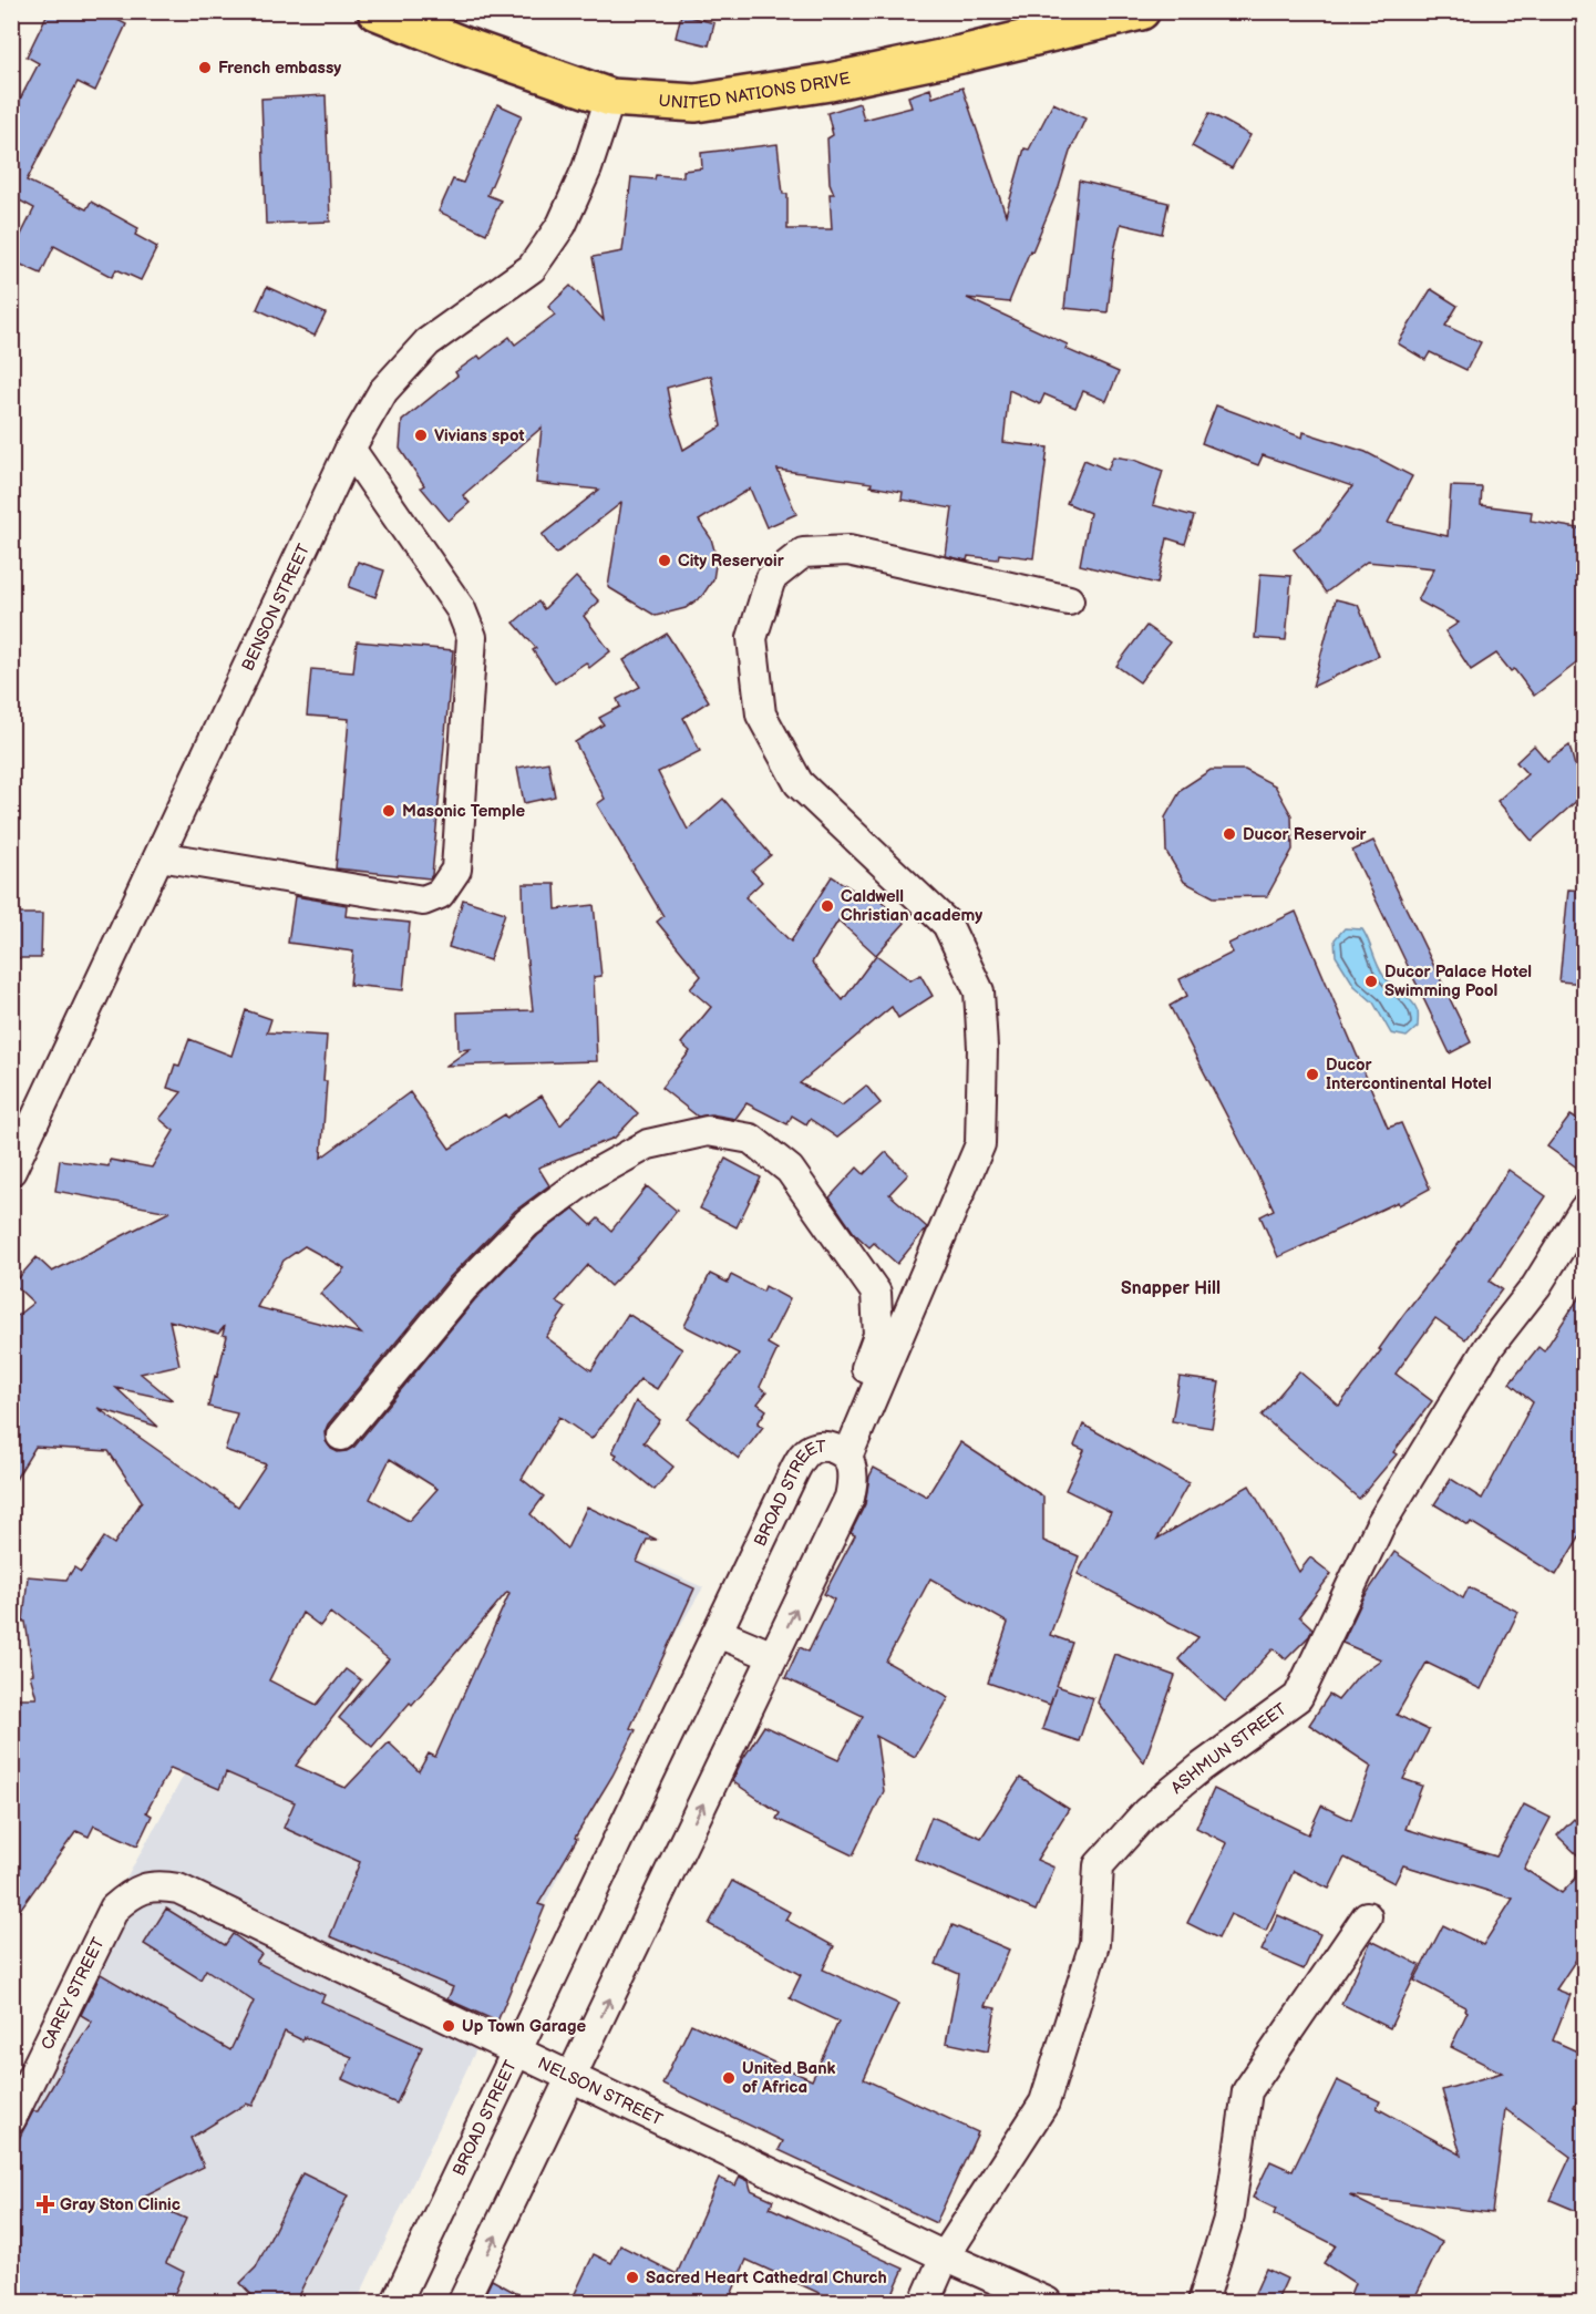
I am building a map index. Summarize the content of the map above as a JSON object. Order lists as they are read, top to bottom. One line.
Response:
{"streets":{"main road":["UNITED NATIONS DRIVE"],"street":["BENSON STREET","BROAD STREET","ASHMUN STREET","CAREY STREET","NELSON STREET"]},"crossings":[["UNITED NATIONS DRIVE","BENSON STREET"],["BROAD STREET","NELSON STREET"],["ASHMUN STREET","NELSON STREET"],["CAREY STREET","NELSON STREET"]],"districts":["Snapper Hill"],"places":{"other":["French embassy","Vivians spot","City Reservoir","Masonic Temple","Ducor Reservoir","Caldwell Christian academy","Ducor Palace Hotel Swimming Pool","Ducor Intercontinental Hotel","Up Town Garage","United Bank of Africa","Sacred Heart Cathedral Church"],"health":["Gray Ston Clinic"]}}
